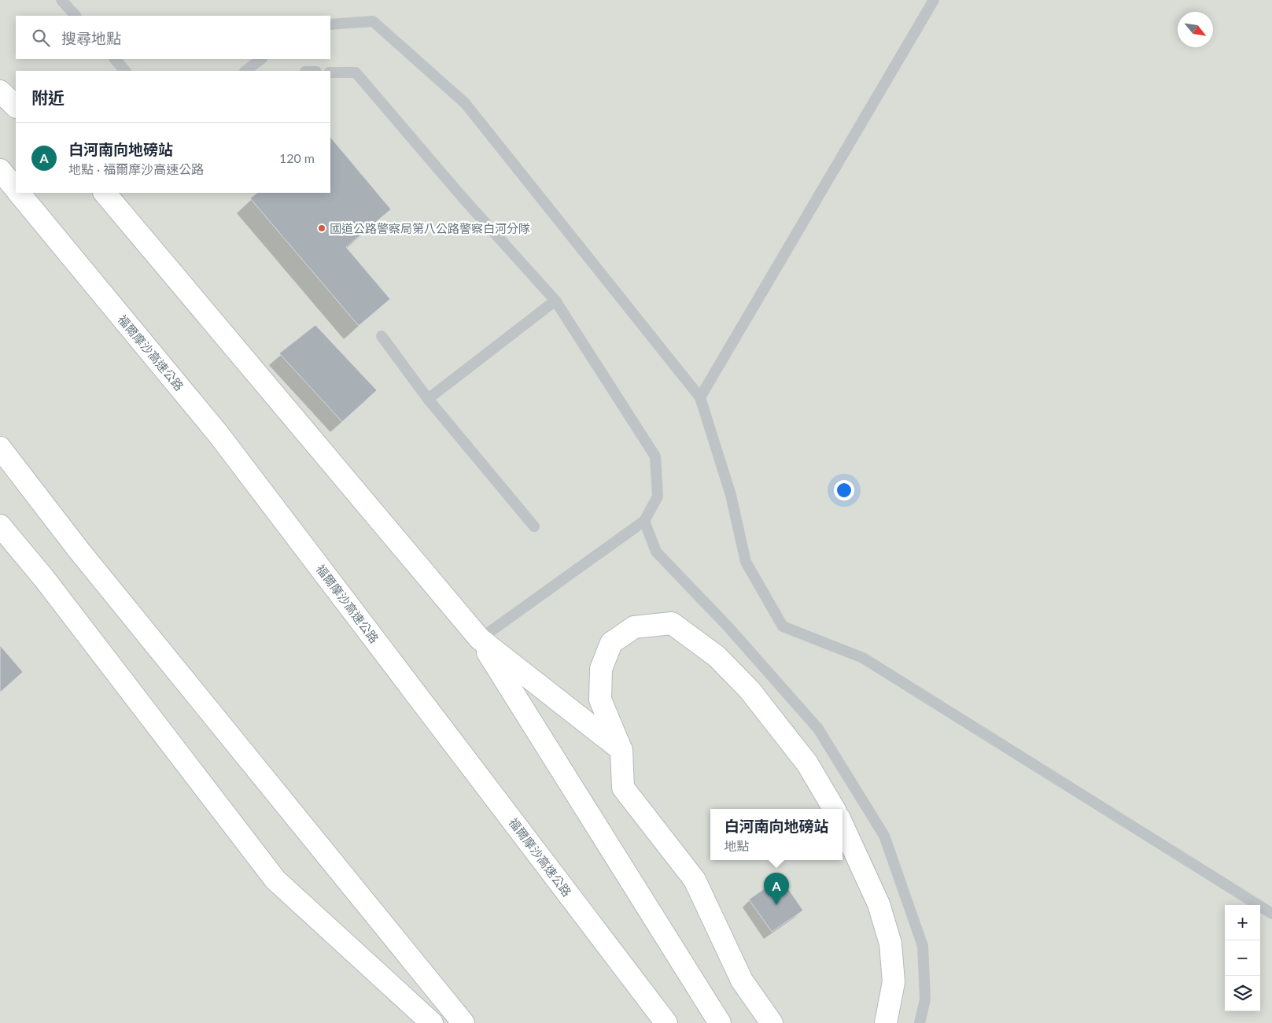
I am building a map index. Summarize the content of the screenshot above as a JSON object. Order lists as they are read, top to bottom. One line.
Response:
{"streets":{"highway":["福爾摩沙高速公路"]},"places":["國道公路警察局第八公路警察白河分隊"],"north":"bottom right","page":{"search":"搜尋地點","heading":"附近","list":[{"mark":"A","name":"白河南向地磅站","note":"地點 · 福爾摩沙高速公路","value":"120 m"}],"popup":["白河南向地磅站","地點"],"pins":"A","map_buttons":["+","−"]}}
